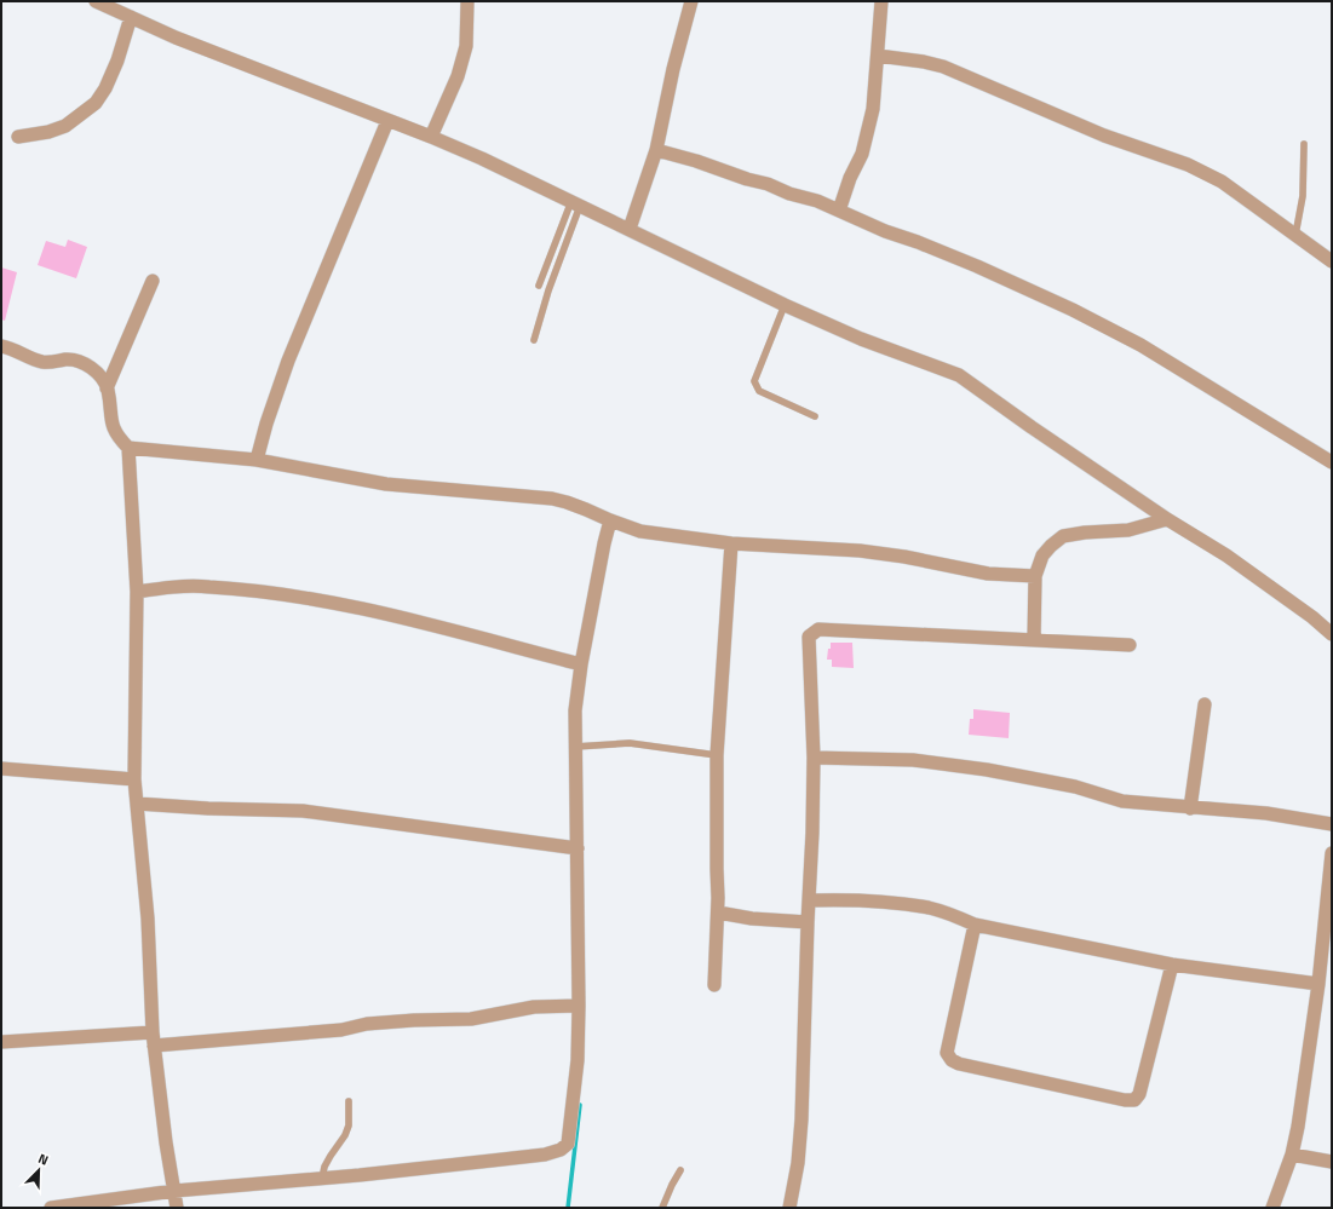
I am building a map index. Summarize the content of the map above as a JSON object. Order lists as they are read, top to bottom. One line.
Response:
{"north":"top right"}
